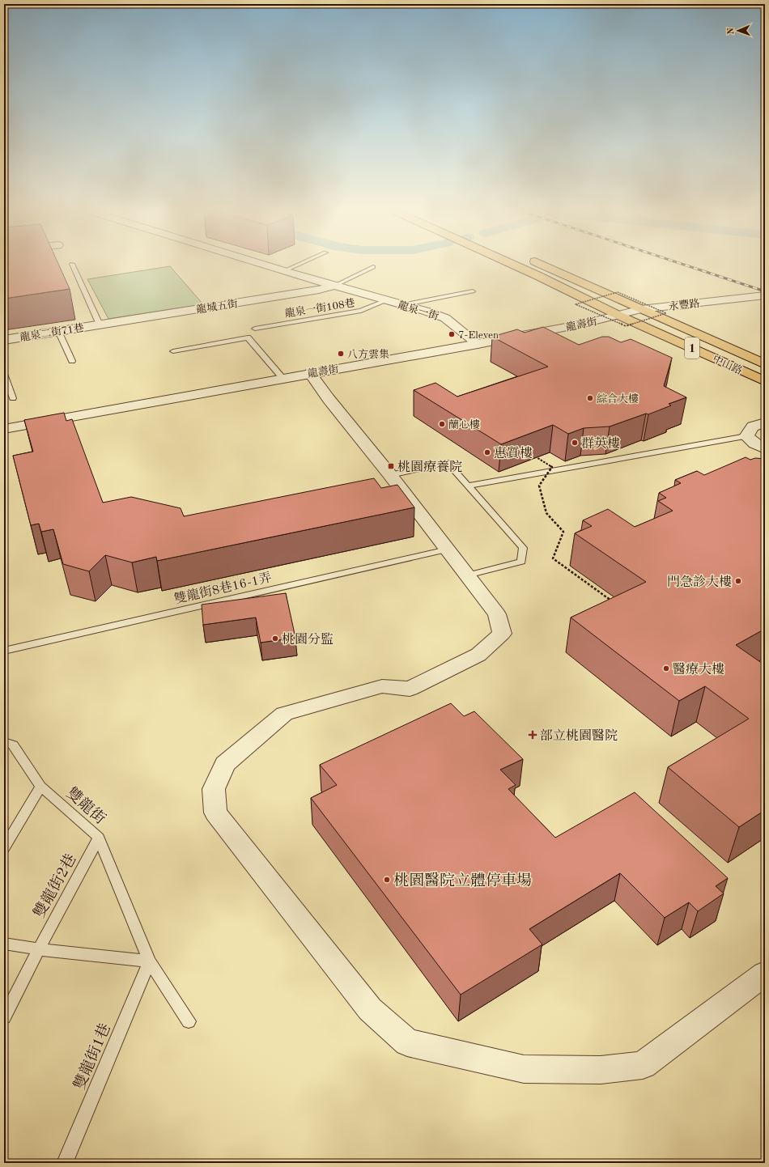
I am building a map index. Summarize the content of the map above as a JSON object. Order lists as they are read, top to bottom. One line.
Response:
{"streets":{"main road":["1","中山路"],"street":["永豐路","龍城五街","龍泉一街","龍壽街","龍泉二街71巷"],"lane":["龍泉一街108巷","雙龍街8巷16-1弄","雙龍街","雙龍街2巷","雙龍街1巷"]},"crossings":[["永豐路","龍壽街"],["永豐路","1"],["永豐路","中山路"],["龍城五街","龍泉一街"],["龍城五街","龍泉二街71巷"],["龍泉一街108巷","龍泉一街"],["龍泉一街","龍壽街"],["龍壽街","1"],["龍壽街","中山路"],["1","中山路"],["雙龍街","雙龍街2巷"],["雙龍街","雙龍街1巷"]],"places":{"other":["7-Eleven","八方雲集","綜合大樓","蘭心樓","群英樓","惠質樓","門急診大樓","桃園分監","醫療大樓","桃園醫院立體停車場"],"transit":["桃園療養院"],"health":["部立桃園醫院"]},"north":"left"}
